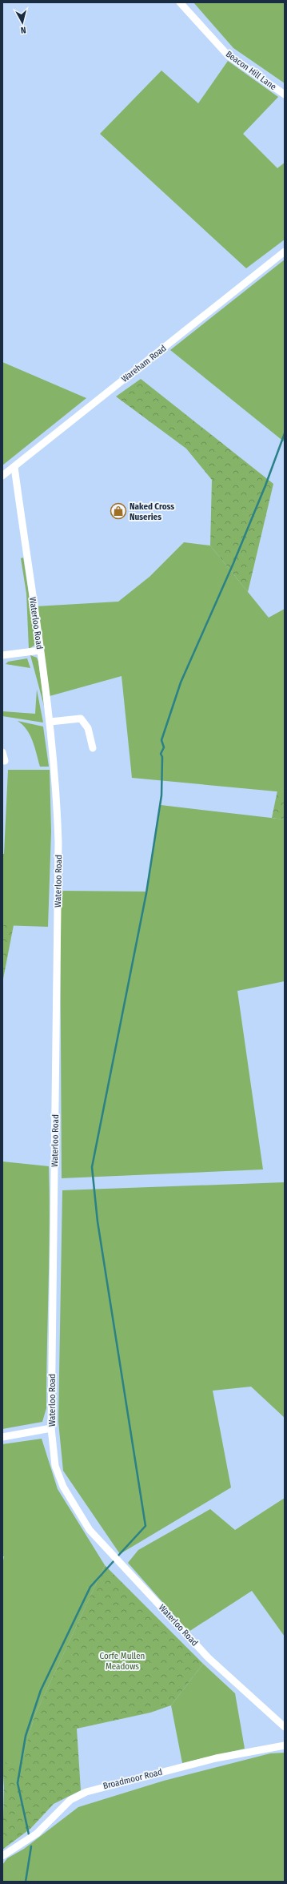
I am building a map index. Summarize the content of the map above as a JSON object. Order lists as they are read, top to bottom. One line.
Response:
{"streets":{"street":["Beacon Hill Lane","Wareham Road","Waterloo Road","Broadmoor Road"]},"crossings":[["Wareham Road","Waterloo Road"]],"parks":["Corfe Mullen Meadows"],"places":{"shop":["Naked Cross Nuseries"]},"north":"bottom"}
